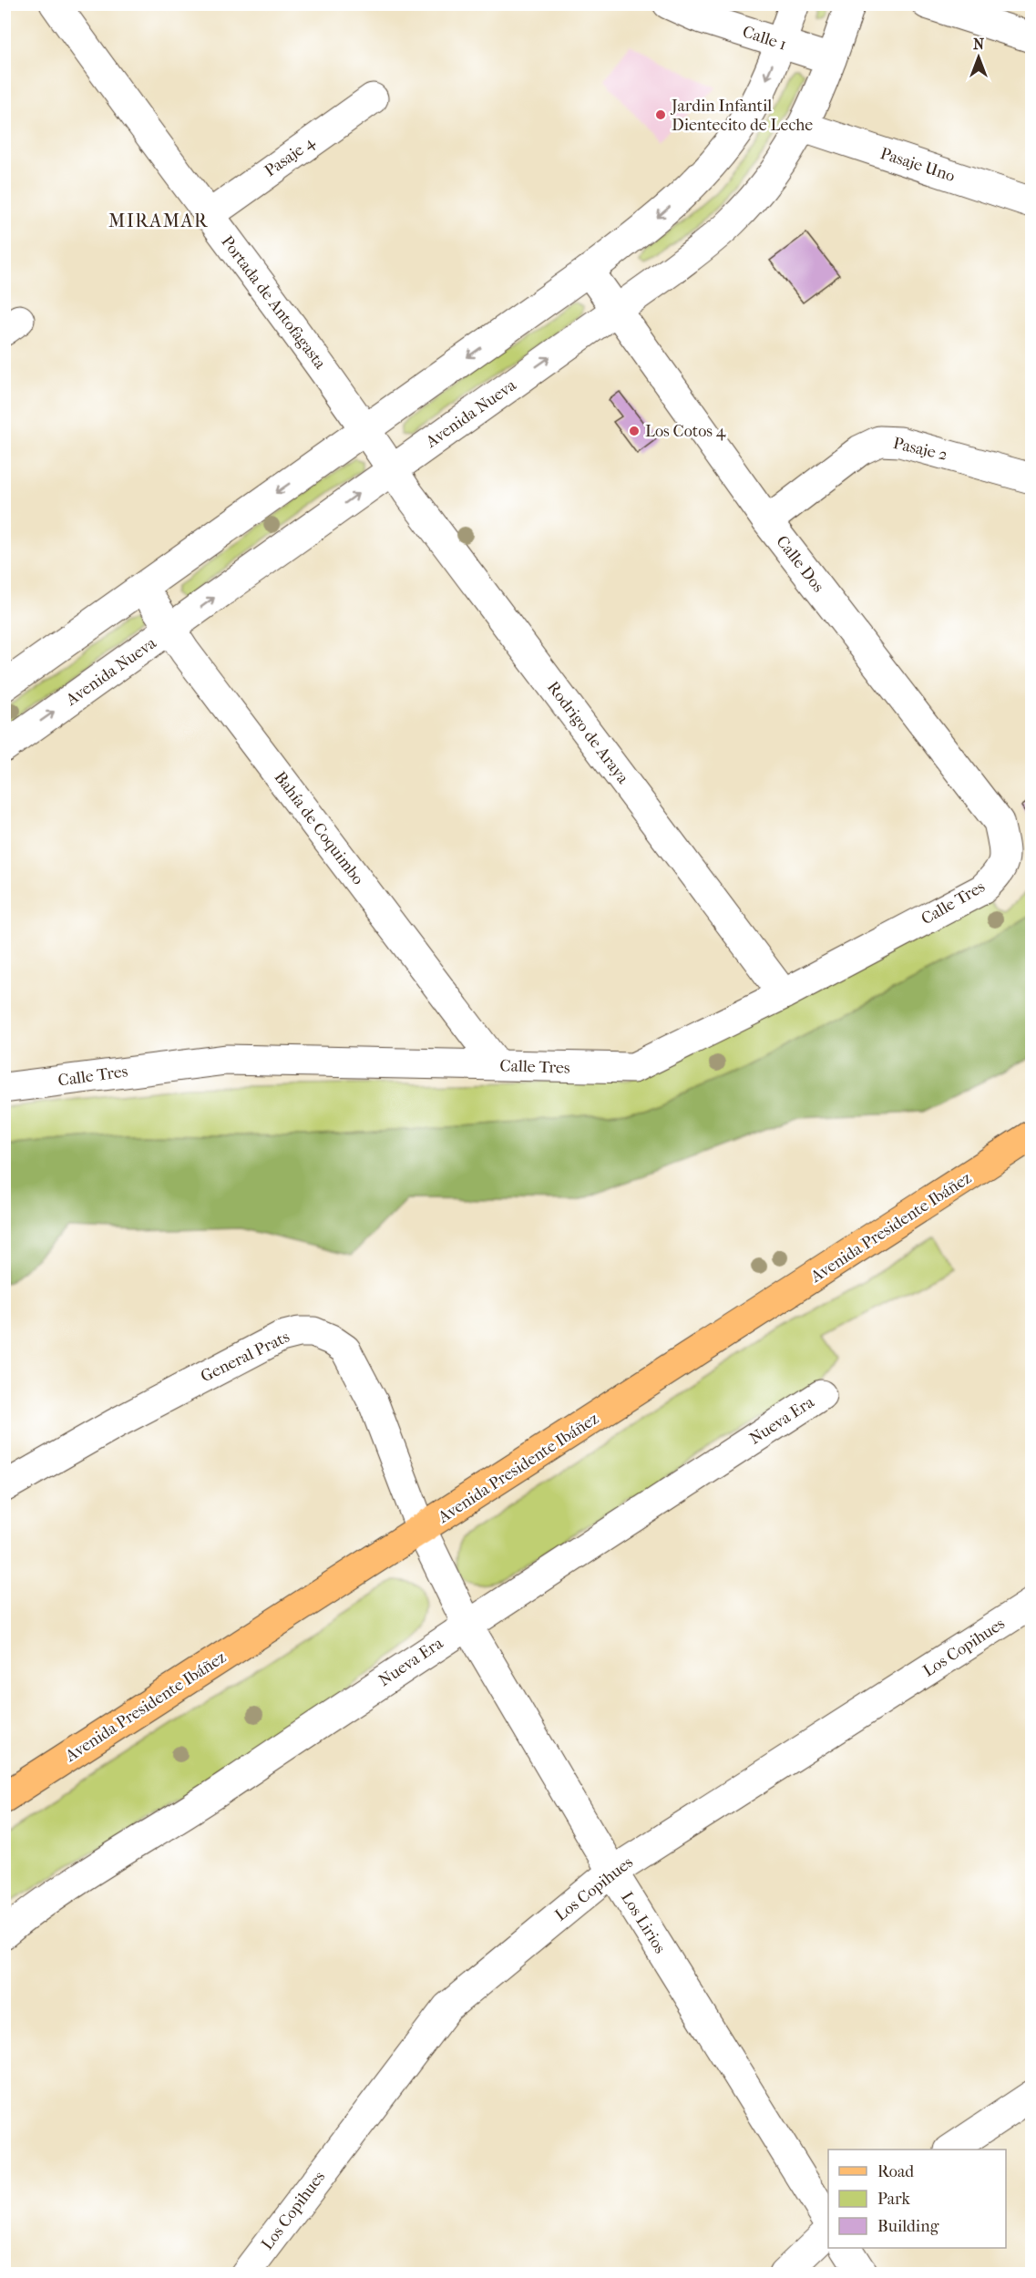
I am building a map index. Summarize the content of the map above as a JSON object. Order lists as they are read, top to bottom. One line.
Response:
{"streets":{"main road":["Avenida Presidente Ibáñez"],"street":["Calle 1","Pasaje 4","Pasaje Uno","Portada de Antofagasta","Avenida Nueva","Pasaje 2","Calle Dos","Rodrigo de Araya","Bahía de Coquimbo","Calle Tres","General Prats","Nueva Era","Los Copihues","Los Lirios"]},"crossings":[["Calle 1","Avenida Nueva"],["Pasaje 4","Portada de Antofagasta"],["Pasaje Uno","Avenida Nueva"],["Portada de Antofagasta","Avenida Nueva"],["Portada de Antofagasta","Rodrigo de Araya"],["Avenida Nueva","Calle Dos"],["Avenida Nueva","Rodrigo de Araya"],["Avenida Nueva","Bahía de Coquimbo"],["Pasaje 2","Calle Dos"],["Calle Dos","Calle Tres"],["Rodrigo de Araya","Calle Tres"],["Bahía de Coquimbo","Calle Tres"],["Avenida Presidente Ibáñez","General Prats"],["Avenida Presidente Ibáñez","Los Lirios"],["General Prats","Los Lirios"],["Nueva Era","Los Lirios"],["Los Copihues","Los Lirios"]],"districts":["MIRAMAR"],"places":["Jardin Infantil Dientecito de Leche","Los Cotos 4"],"legend":["Road","Park","Building"],"north":"top"}
